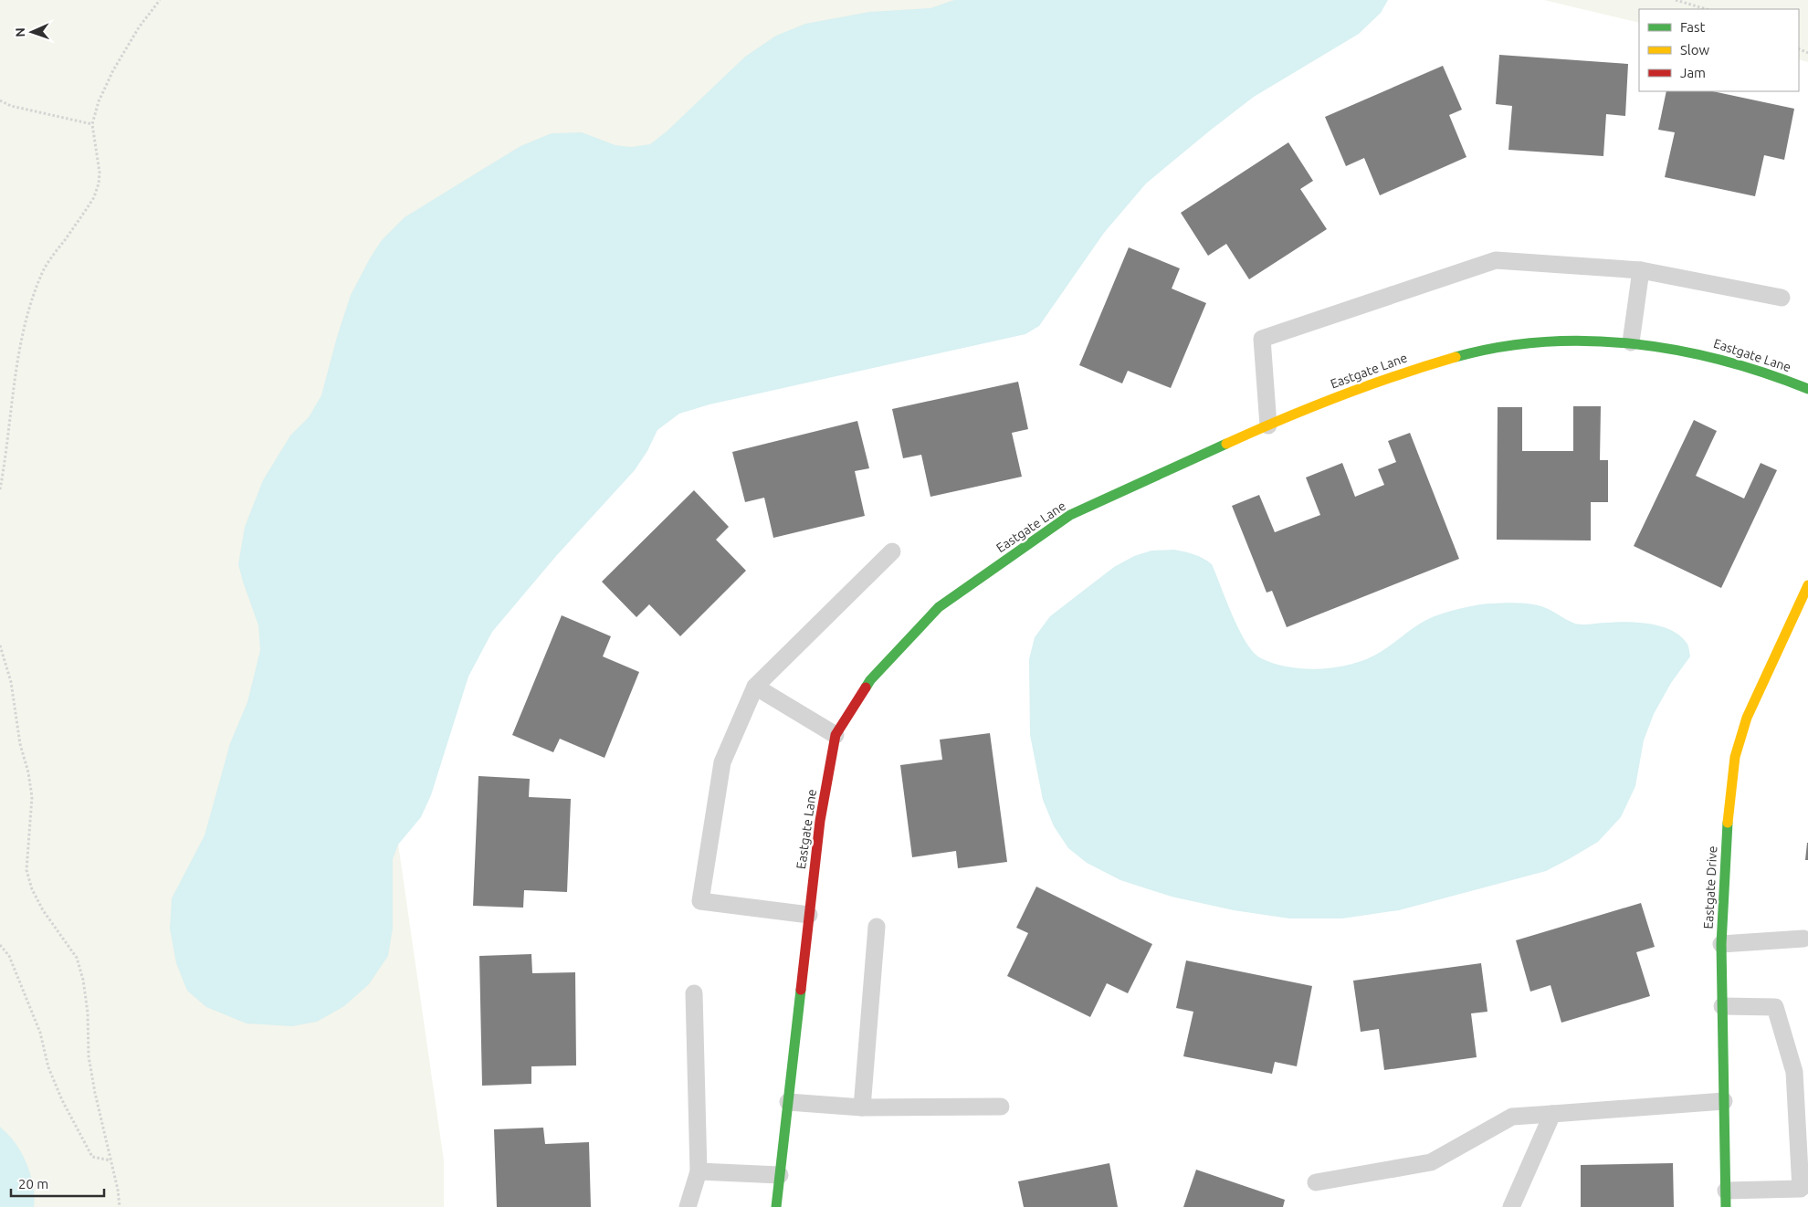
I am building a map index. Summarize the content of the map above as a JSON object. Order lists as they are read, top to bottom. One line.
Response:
{"streets":{"street":["Eastgate Lane","Eastgate Drive"]},"legend":["Fast","Slow","Jam"],"scale_bar":"20 m","north":"left"}
